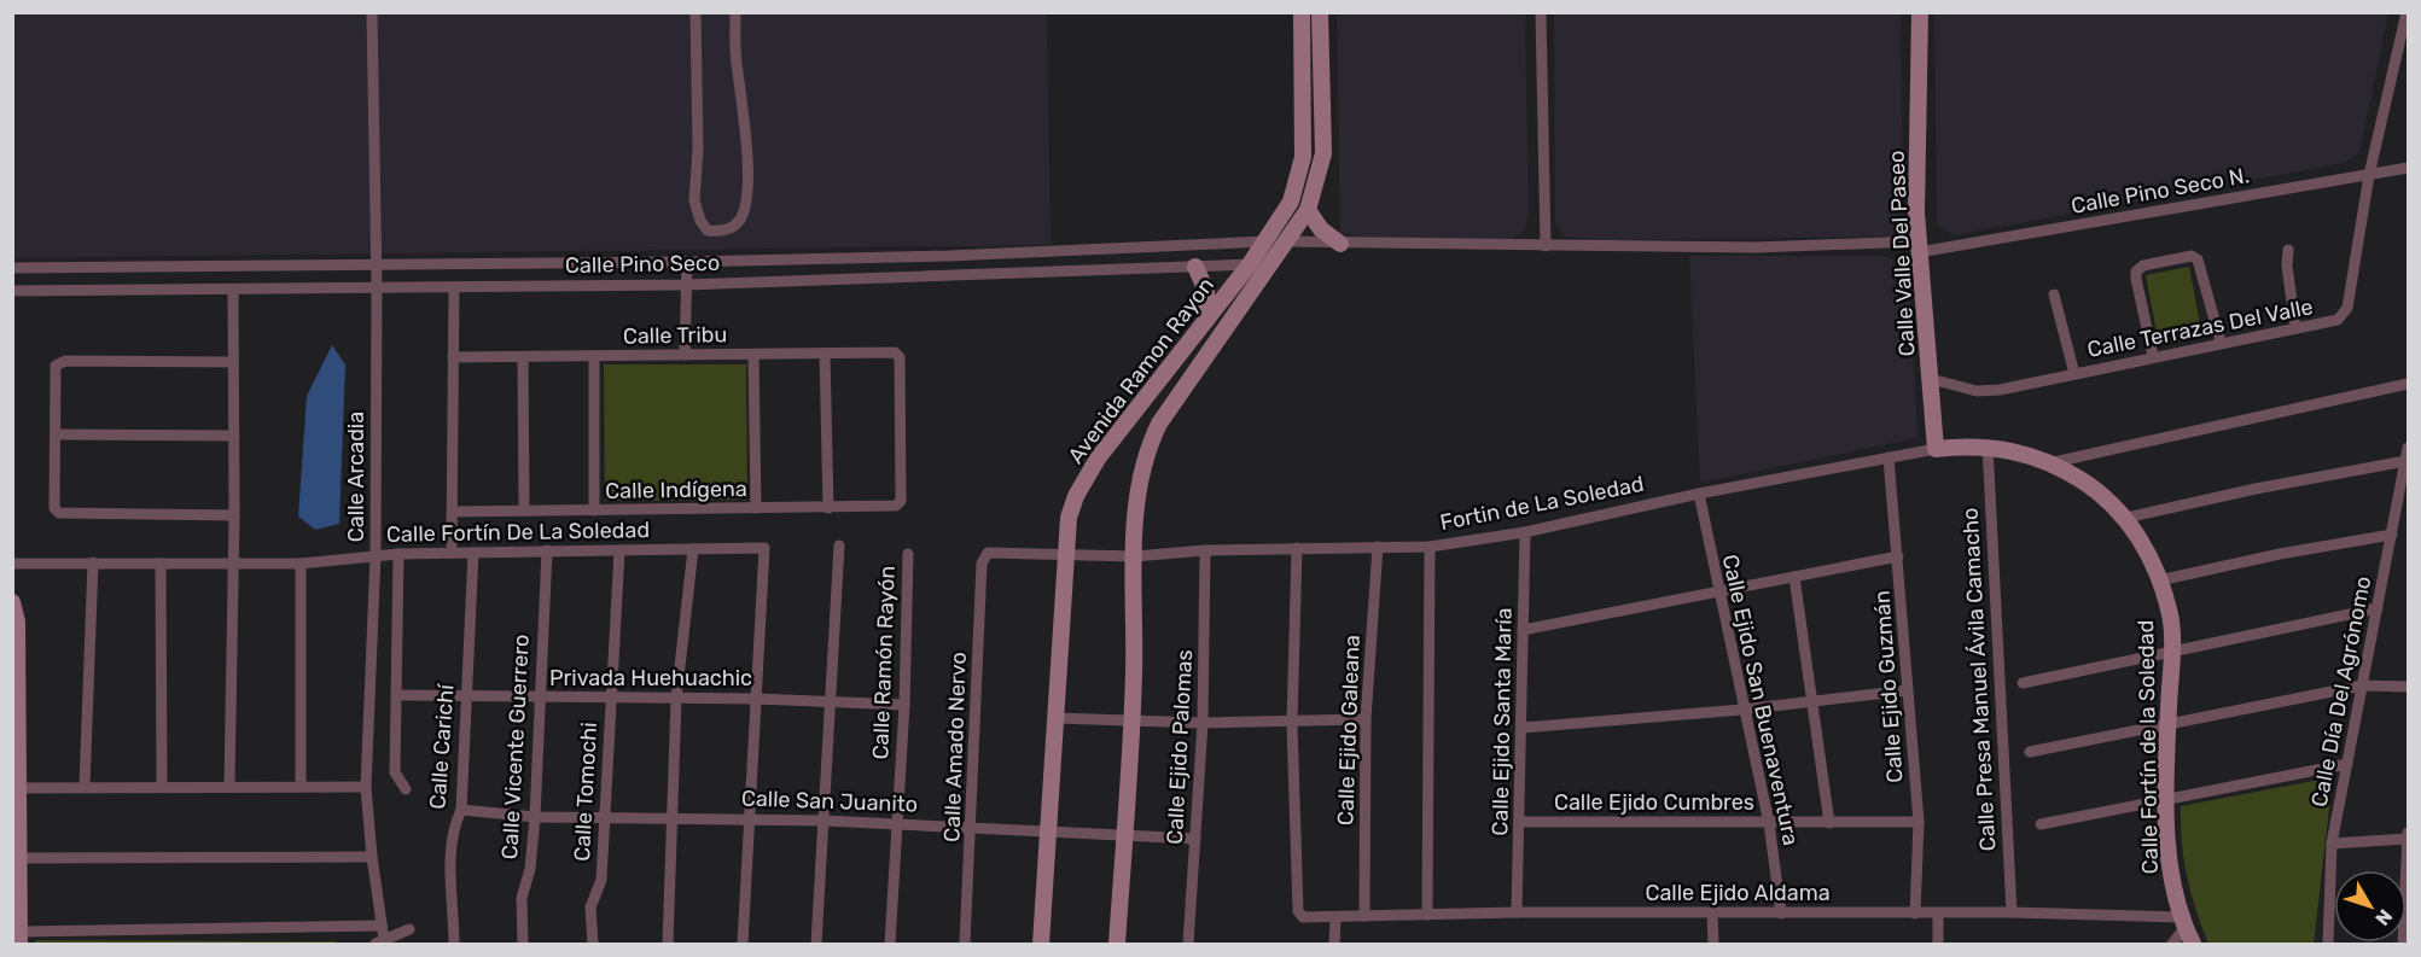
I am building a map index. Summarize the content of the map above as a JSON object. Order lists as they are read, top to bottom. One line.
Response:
{"streets":{"main road":["Calle Valle Del Paseo","Avenida Ramon Rayon","Fortin de La Soledad","Calle Fortín de la Soledad"],"street":["Calle Pino Seco N.","Calle Pino Seco","Calle Terrazas Del Valle","Calle Tribu","Calle Arcadia","Calle Indígena","Calle Fortín De La Soledad","Calle Ramón Rayón","Privada Huehuachic","Calle Presa Manuel Ávila Camacho","Calle Ejido Guzmán","Calle Día Del Agrónomo","Calle Ejido San Buenaventura","Calle Ejido Santa María","Calle Ejido Galeana","Calle Carichí","Calle Vicente Guerrero","Calle Amado Nervo","Calle Ejido Palomas","Calle Tomochi","Calle San Juanito","Calle Ejido Cumbres","Calle Ejido Aldama"]},"crossings":[["Calle Pino Seco N.","Calle Valle Del Paseo"],["Calle Pino Seco N.","Calle Pino Seco"],["Calle Pino Seco N.","Calle Terrazas Del Valle"],["Calle Valle Del Paseo","Calle Terrazas Del Valle"],["Calle Valle Del Paseo","Fortin de La Soledad"],["Calle Pino Seco","Avenida Ramon Rayon"],["Calle Pino Seco","Calle Arcadia"],["Calle Tribu","Calle Indígena"],["Avenida Ramon Rayon","Fortin de La Soledad"],["Avenida Ramon Rayon","Calle San Juanito"],["Calle Arcadia","Calle Fortín De La Soledad"],["Fortin de La Soledad","Calle Presa Manuel Ávila Camacho"],["Fortin de La Soledad","Calle Ejido Guzmán"],["Fortin de La Soledad","Calle Ejido San Buenaventura"],["Fortin de La Soledad","Calle Ejido Santa María"],["Fortin de La Soledad","Calle Ejido Galeana"],["Fortin de La Soledad","Calle Amado Nervo"],["Fortin de La Soledad","Calle Ejido Palomas"],["Fortin de La Soledad","Calle Fortín de la Soledad"],["Calle Fortín De La Soledad","Privada Huehuachic"],["Calle Fortín De La Soledad","Calle Carichí"],["Calle Fortín De La Soledad","Calle Vicente Guerrero"],["Calle Fortín De La Soledad","Calle Tomochi"],["Calle Ramón Rayón","Privada Huehuachic"],["Calle Ramón Rayón","Calle San Juanito"],["Privada Huehuachic","Calle Carichí"],["Privada Huehuachic","Calle Vicente Guerrero"],["Privada Huehuachic","Calle Tomochi"],["Calle Presa Manuel Ávila Camacho","Calle Ejido Aldama"],["Calle Ejido Guzmán","Calle Ejido Cumbres"],["Calle Ejido Guzmán","Calle Ejido Aldama"],["Calle Ejido San Buenaventura","Calle Ejido Cumbres"],["Calle Ejido San Buenaventura","Calle Ejido Aldama"],["Calle Ejido Santa María","Calle Ejido Cumbres"],["Calle Ejido Santa María","Calle Ejido Aldama"],["Calle Ejido Galeana","Calle Ejido Aldama"],["Calle Carichí","Calle San Juanito"],["Calle Vicente Guerrero","Calle San Juanito"],["Calle Amado Nervo","Calle San Juanito"],["Calle Ejido Palomas","Calle San Juanito"],["Calle Fortín de la Soledad","Calle Ejido Aldama"],["Calle Tomochi","Calle San Juanito"]],"north":"bottom right"}
